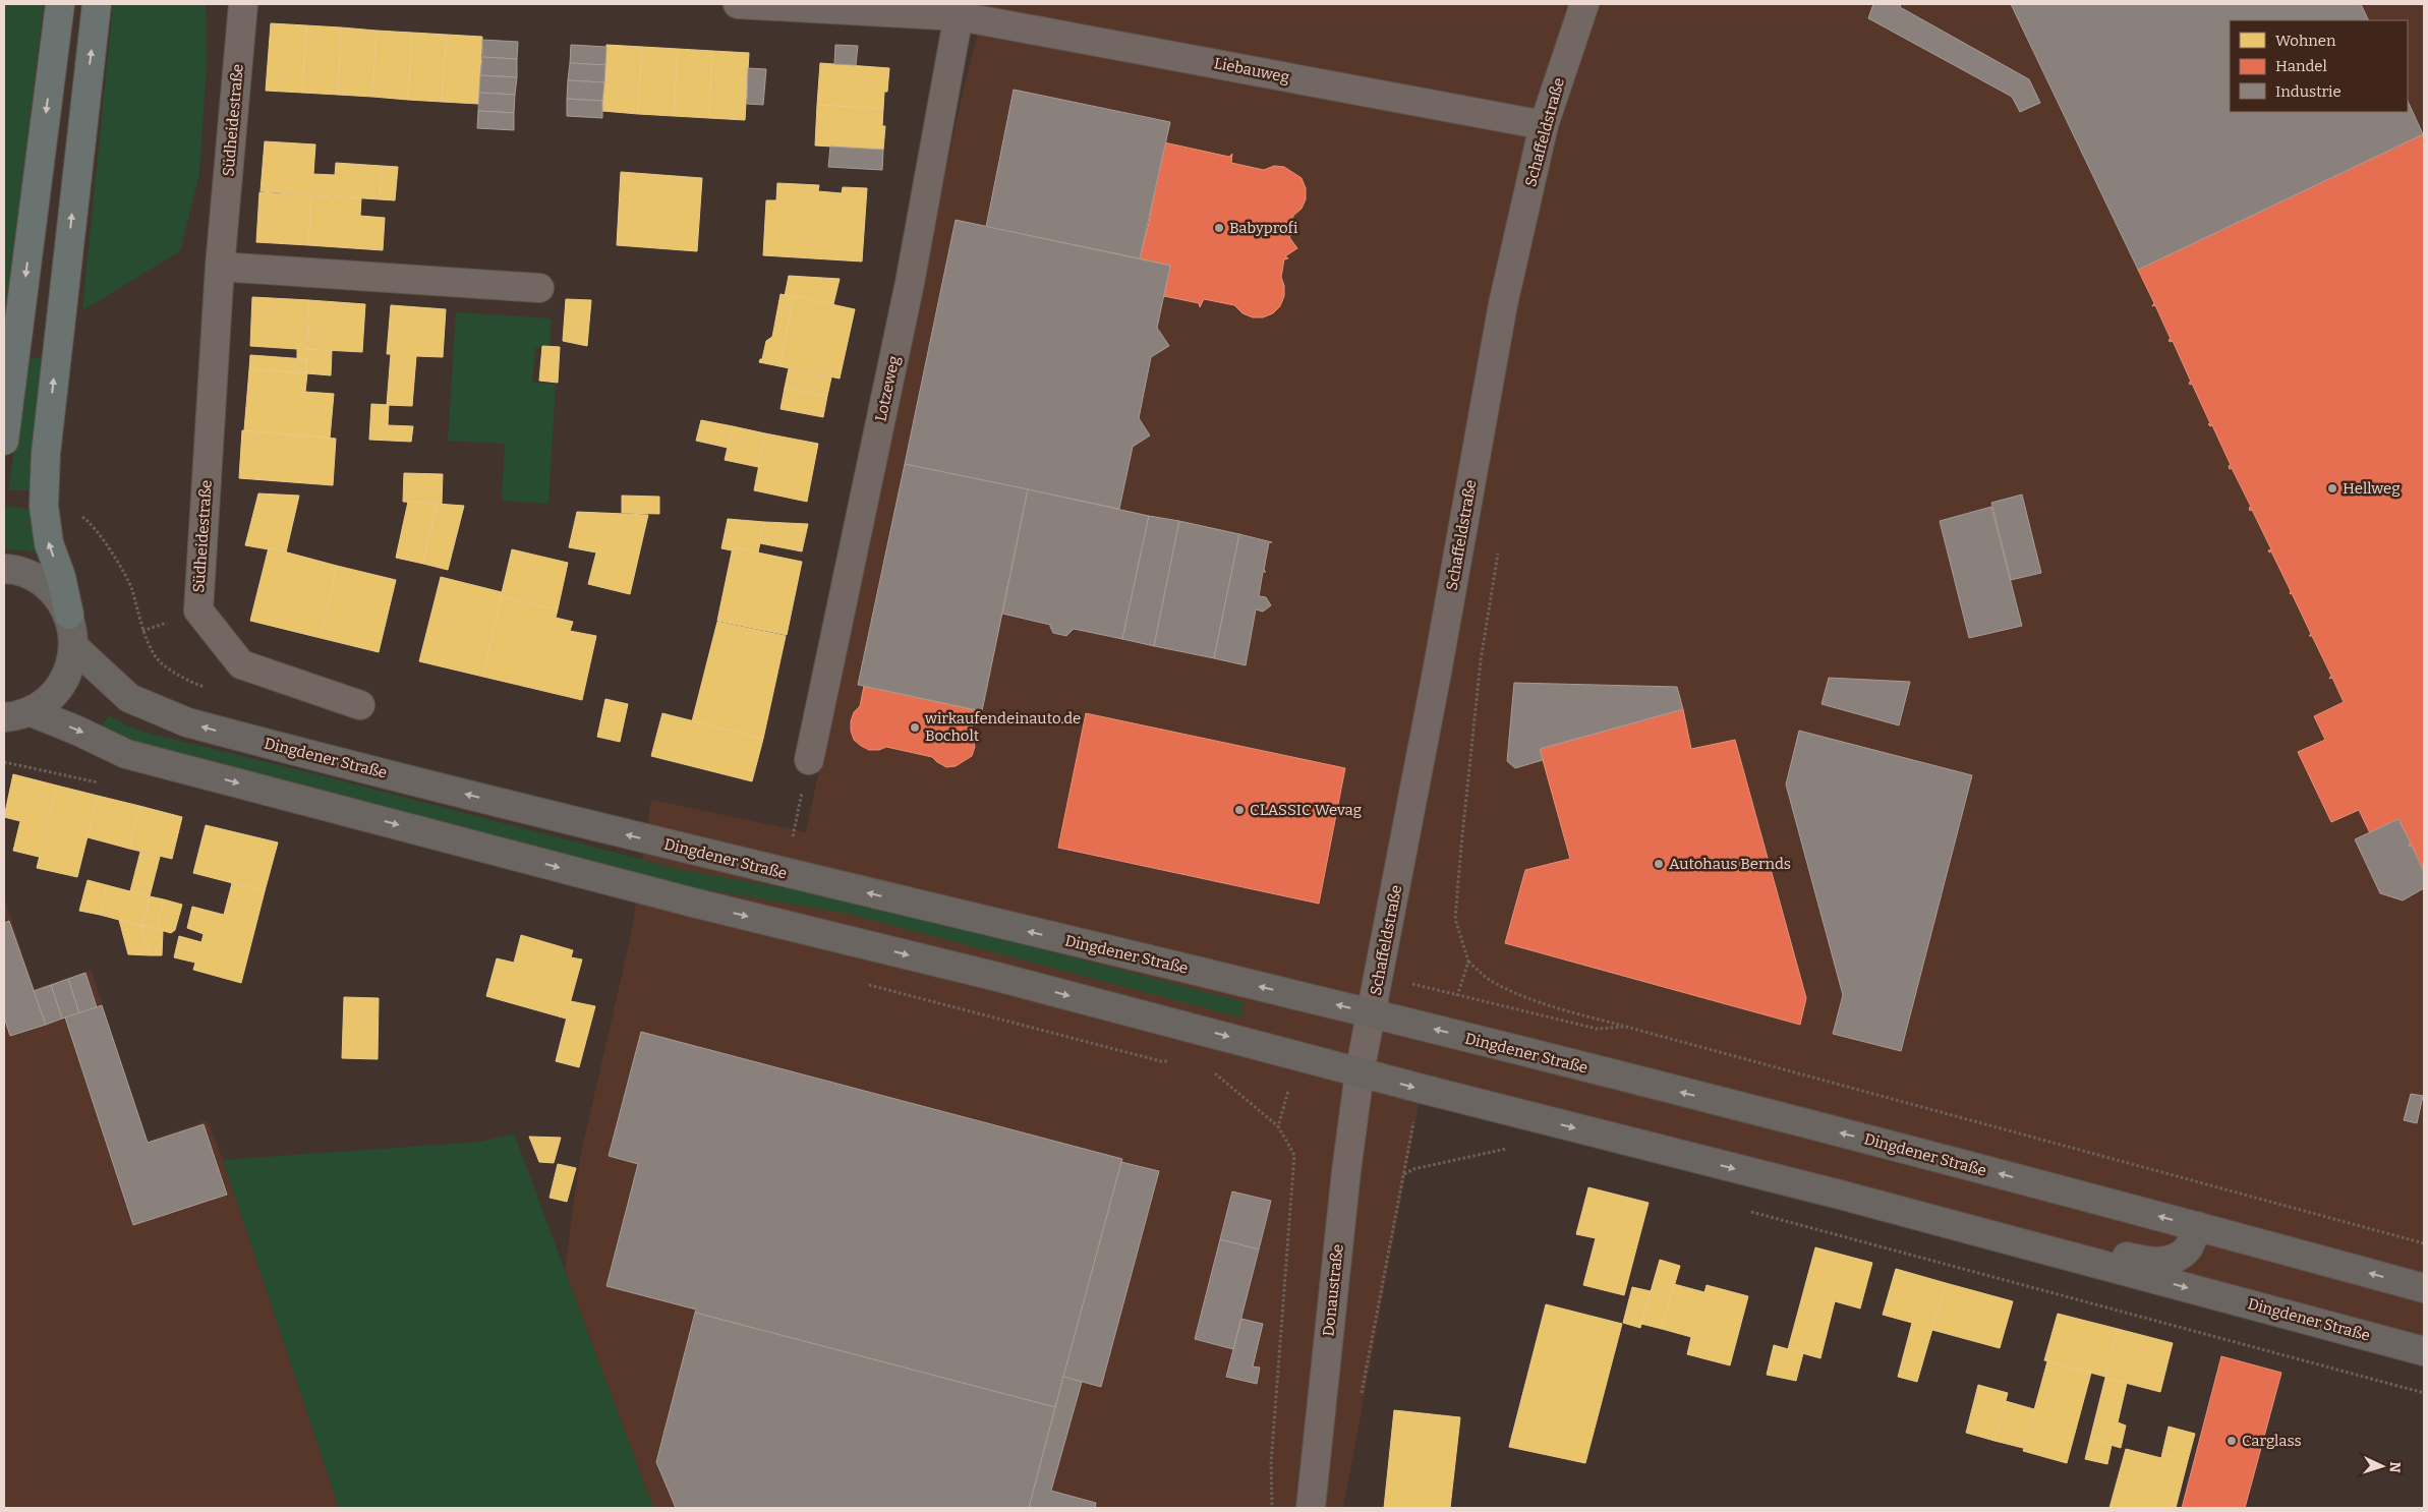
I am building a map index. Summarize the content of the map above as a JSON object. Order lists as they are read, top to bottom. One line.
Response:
{"streets":{"main road":["Dingdener Straße"],"street":["Liebauweg","Südheidestraße","Schaffeldstraße","Lotzeweg","Donaustraße"]},"crossings":[["Liebauweg","Schaffeldstraße"],["Liebauweg","Lotzeweg"],["Schaffeldstraße","Dingdener Straße"],["Schaffeldstraße","Donaustraße"],["Dingdener Straße","Donaustraße"]],"places":["Babyprofi","Hellweg","wirkaufendeinauto.de Bocholt","CLASSIC Wevag","Autohaus Bernds","Carglass"],"legend":["Wohnen","Handel","Industrie"],"north":"right"}
